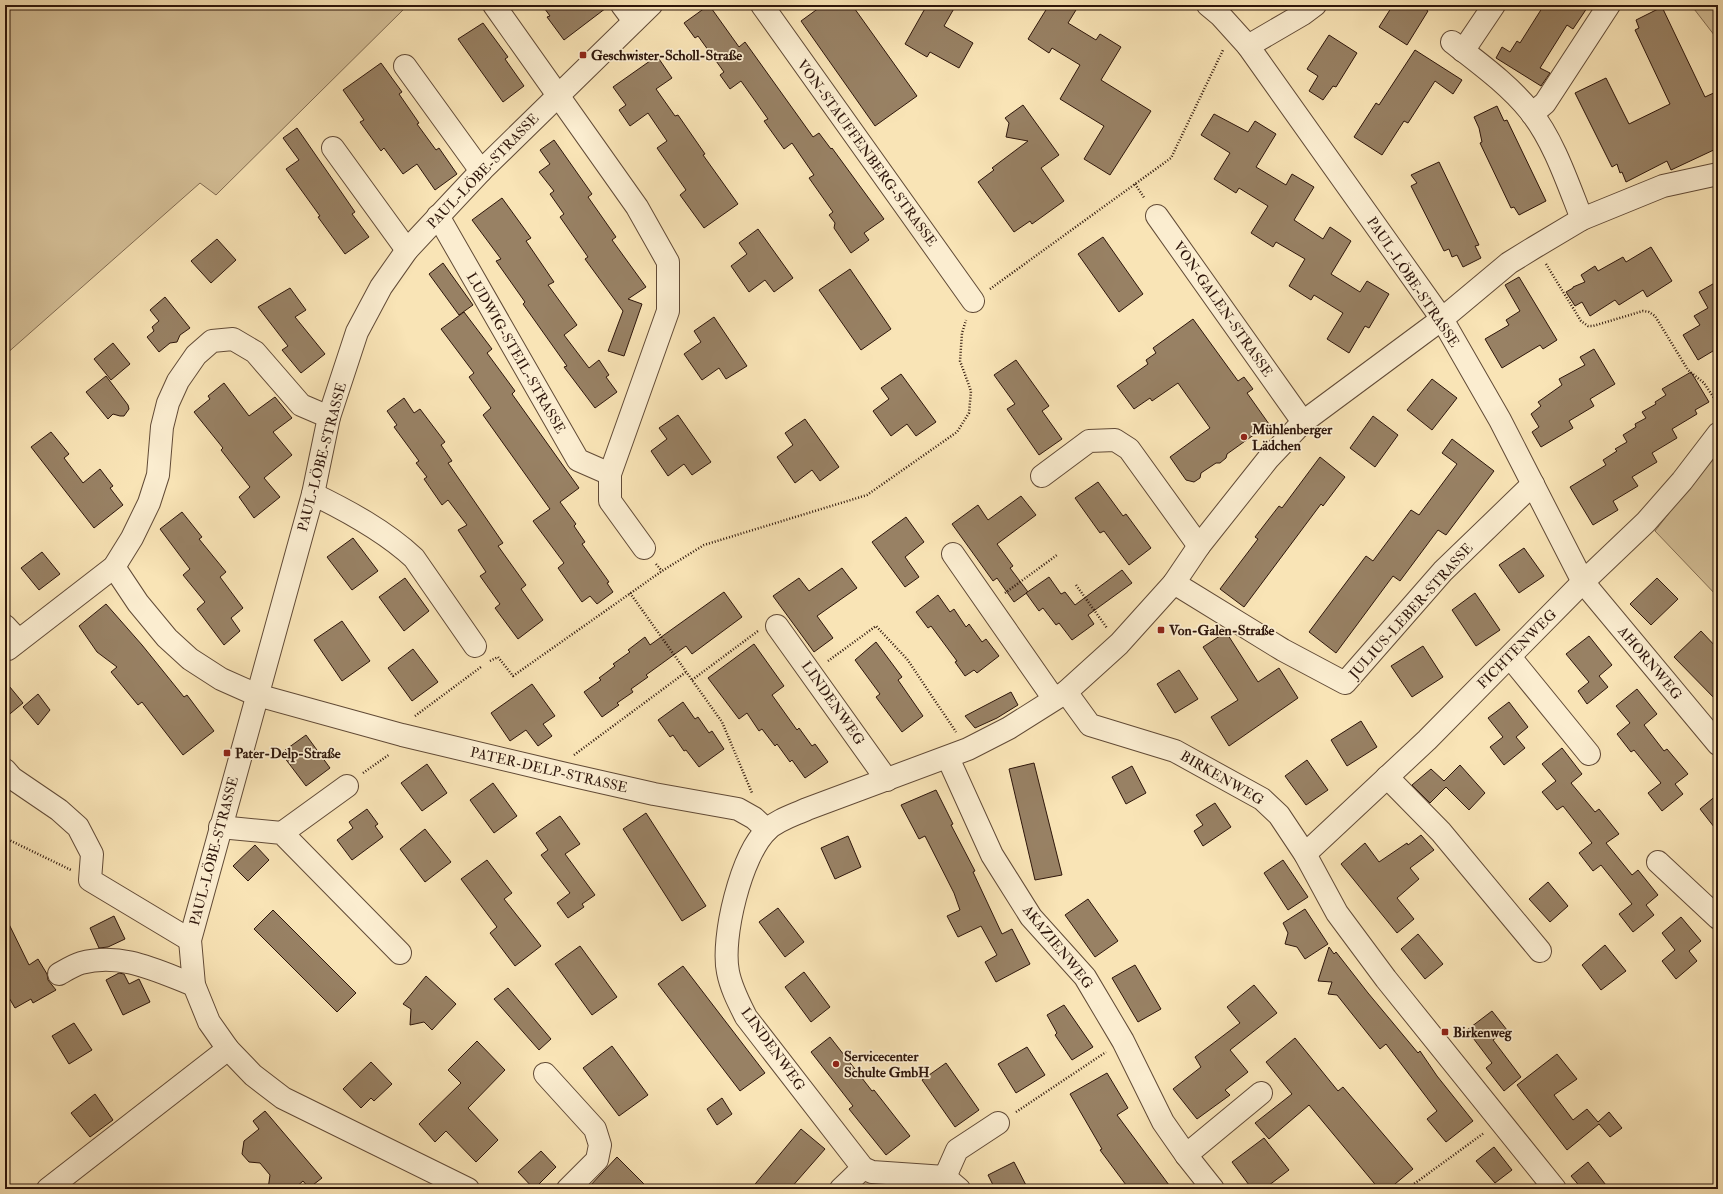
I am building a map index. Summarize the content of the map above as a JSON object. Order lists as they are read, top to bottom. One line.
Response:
{"streets":{"street":["VON-STAUFFENBERG-STRASSE","PAUL-LÖBE-STRASSE","VON-GALEN-STRASSE","LUDWIG-STEIL-STRASSE","JULIUS-LEBER-STRASSE","FICHTENWEG","AHORNWEG","LINDENWEG","PATER-DELP-STRASSE","BIRKENWEG","AKAZIENWEG"]},"crossings":[["PAUL-LÖBE-STRASSE","LUDWIG-STEIL-STRASSE"],["PAUL-LÖBE-STRASSE","JULIUS-LEBER-STRASSE"],["PAUL-LÖBE-STRASSE","FICHTENWEG"],["PAUL-LÖBE-STRASSE","AHORNWEG"],["PAUL-LÖBE-STRASSE","PATER-DELP-STRASSE"],["FICHTENWEG","AHORNWEG"],["FICHTENWEG","BIRKENWEG"],["LINDENWEG","PATER-DELP-STRASSE"],["LINDENWEG","AKAZIENWEG"]],"places":{"transit":["Geschwister-Scholl-Straße","Von-Galen-Straße","Pater-Delp-Straße","Birkenweg"],"other":["Mühlenberger Lädchen","Servicecenter Schulte GmbH"]}}
